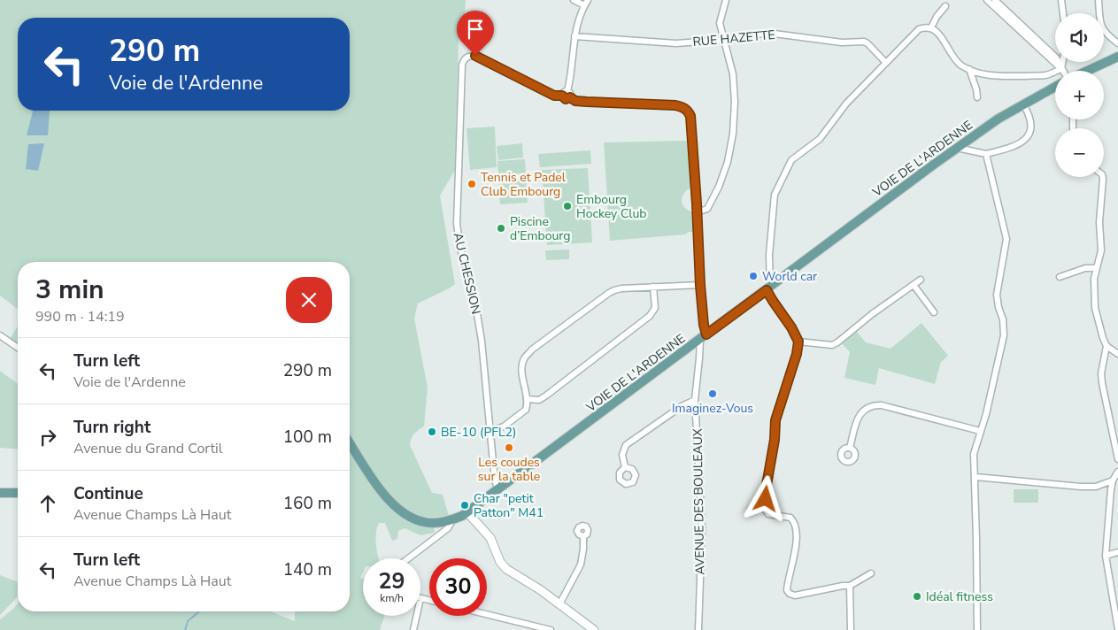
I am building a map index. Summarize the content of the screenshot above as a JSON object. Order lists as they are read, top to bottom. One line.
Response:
{"streets":{"main road":["VOIE DE L'ARDENNE"],"street":["RUE HAZETTE","AU CHESSION","AVENUE DES BOULEAUX"]},"crossings":[["VOIE DE L'ARDENNE","AU CHESSION"],["VOIE DE L'ARDENNE","AVENUE DES BOULEAUX"],["AU CHESSION","AVENUE DES BOULEAUX"]],"places":["Tennis et Padel Club Embourg","Embourg Hockey Club","Piscine d’Embourg","World car","Imaginez-Vous","BE-10 (PFL2)","Les coudes sur la table","Char \"petit Patton\" M41","Idéal fitness"],"page":{"map_buttons":["+","−"],"turn":["290 m","Voie de l'Ardenne"],"heading":["3 min","990 m · 14:19"],"list":[{"name":"Turn left","note":"Voie de l'Ardenne","value":"290 m"},{"name":"Turn right","note":"Avenue du Grand Cortil","value":"100 m"},{"name":"Continue","note":"Avenue Champs Là Haut","value":"160 m"},{"name":"Turn left","note":"Avenue Champs Là Haut","value":"140 m"}],"speed":"29 km/h","limit":"30"}}
